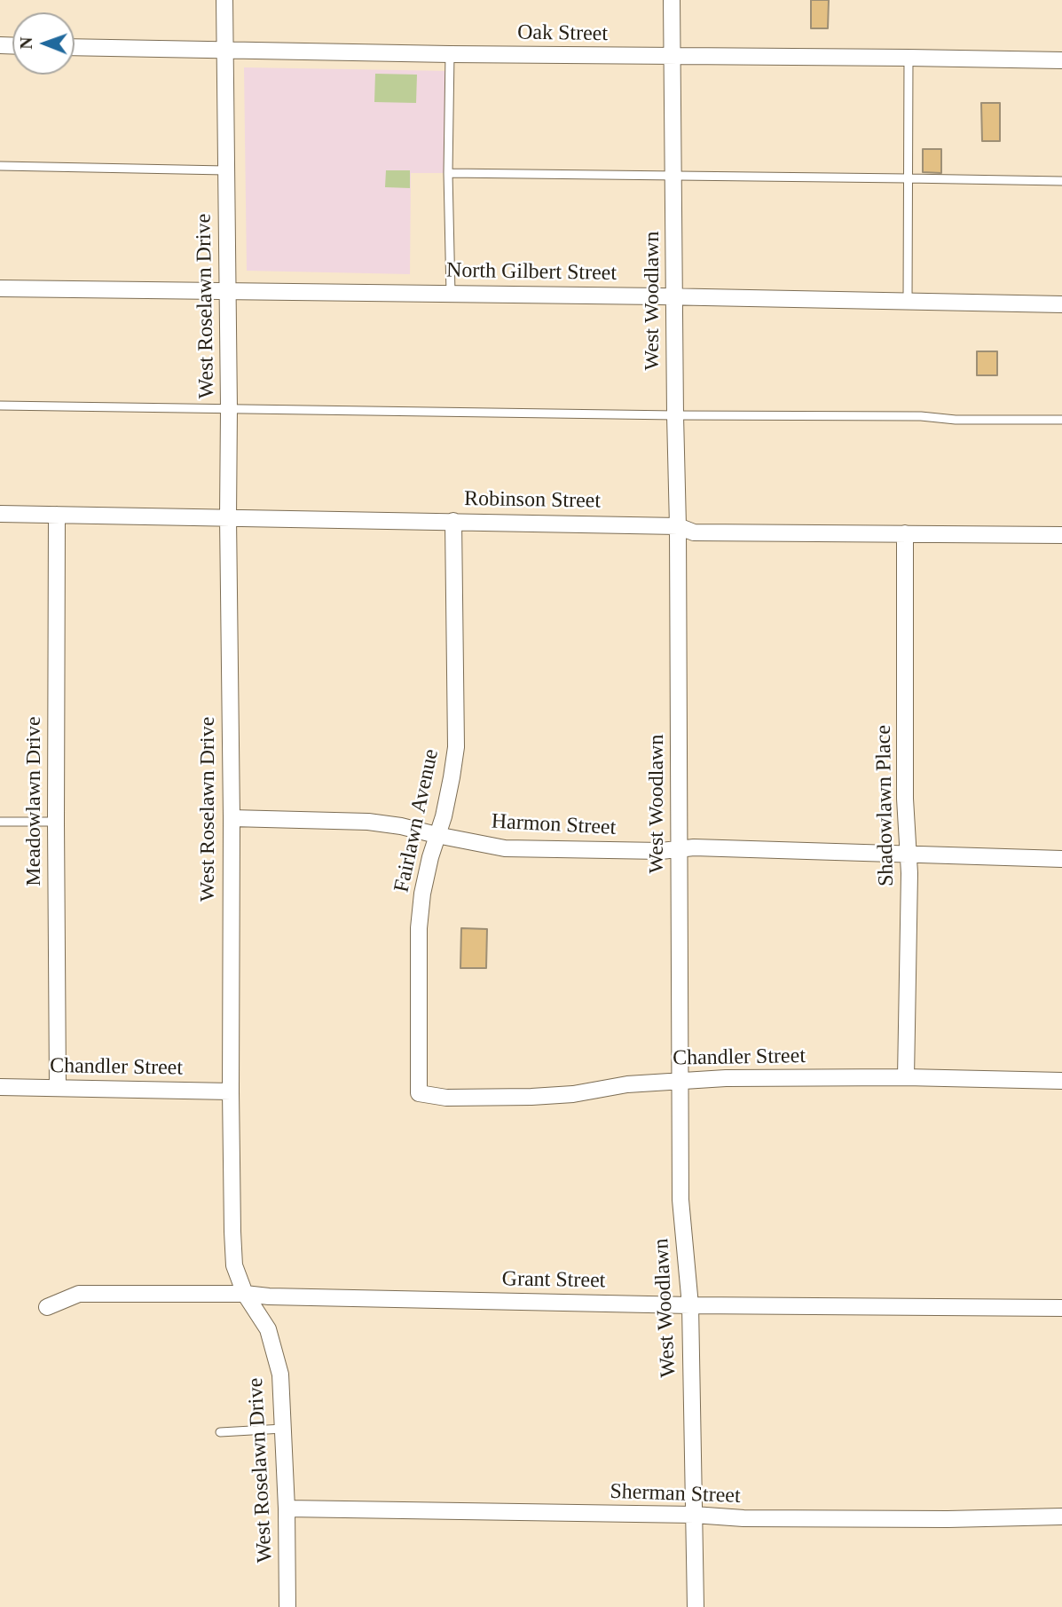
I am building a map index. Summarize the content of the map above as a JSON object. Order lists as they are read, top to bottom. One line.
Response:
{"streets":{"street":["Oak Street","North Gilbert Street","West Woodlawn","West Roselawn Drive","Robinson Street","Meadowlawn Drive","Shadowlawn Place","Fairlawn Avenue","Harmon Street","Chandler Street","Grant Street","Sherman Street"]},"crossings":[["Oak Street","West Woodlawn"],["Oak Street","West Roselawn Drive"],["North Gilbert Street","West Woodlawn"],["North Gilbert Street","West Roselawn Drive"],["West Woodlawn","Robinson Street"],["West Woodlawn","Harmon Street"],["West Woodlawn","Chandler Street"],["West Woodlawn","Grant Street"],["West Woodlawn","Sherman Street"],["West Roselawn Drive","Robinson Street"],["West Roselawn Drive","Harmon Street"],["West Roselawn Drive","Chandler Street"],["West Roselawn Drive","Grant Street"],["West Roselawn Drive","Sherman Street"],["Robinson Street","Meadowlawn Drive"],["Robinson Street","Shadowlawn Place"],["Robinson Street","Fairlawn Avenue"],["Meadowlawn Drive","Chandler Street"],["Shadowlawn Place","Harmon Street"],["Shadowlawn Place","Chandler Street"],["Fairlawn Avenue","Harmon Street"],["Fairlawn Avenue","Chandler Street"]],"north":"left"}
